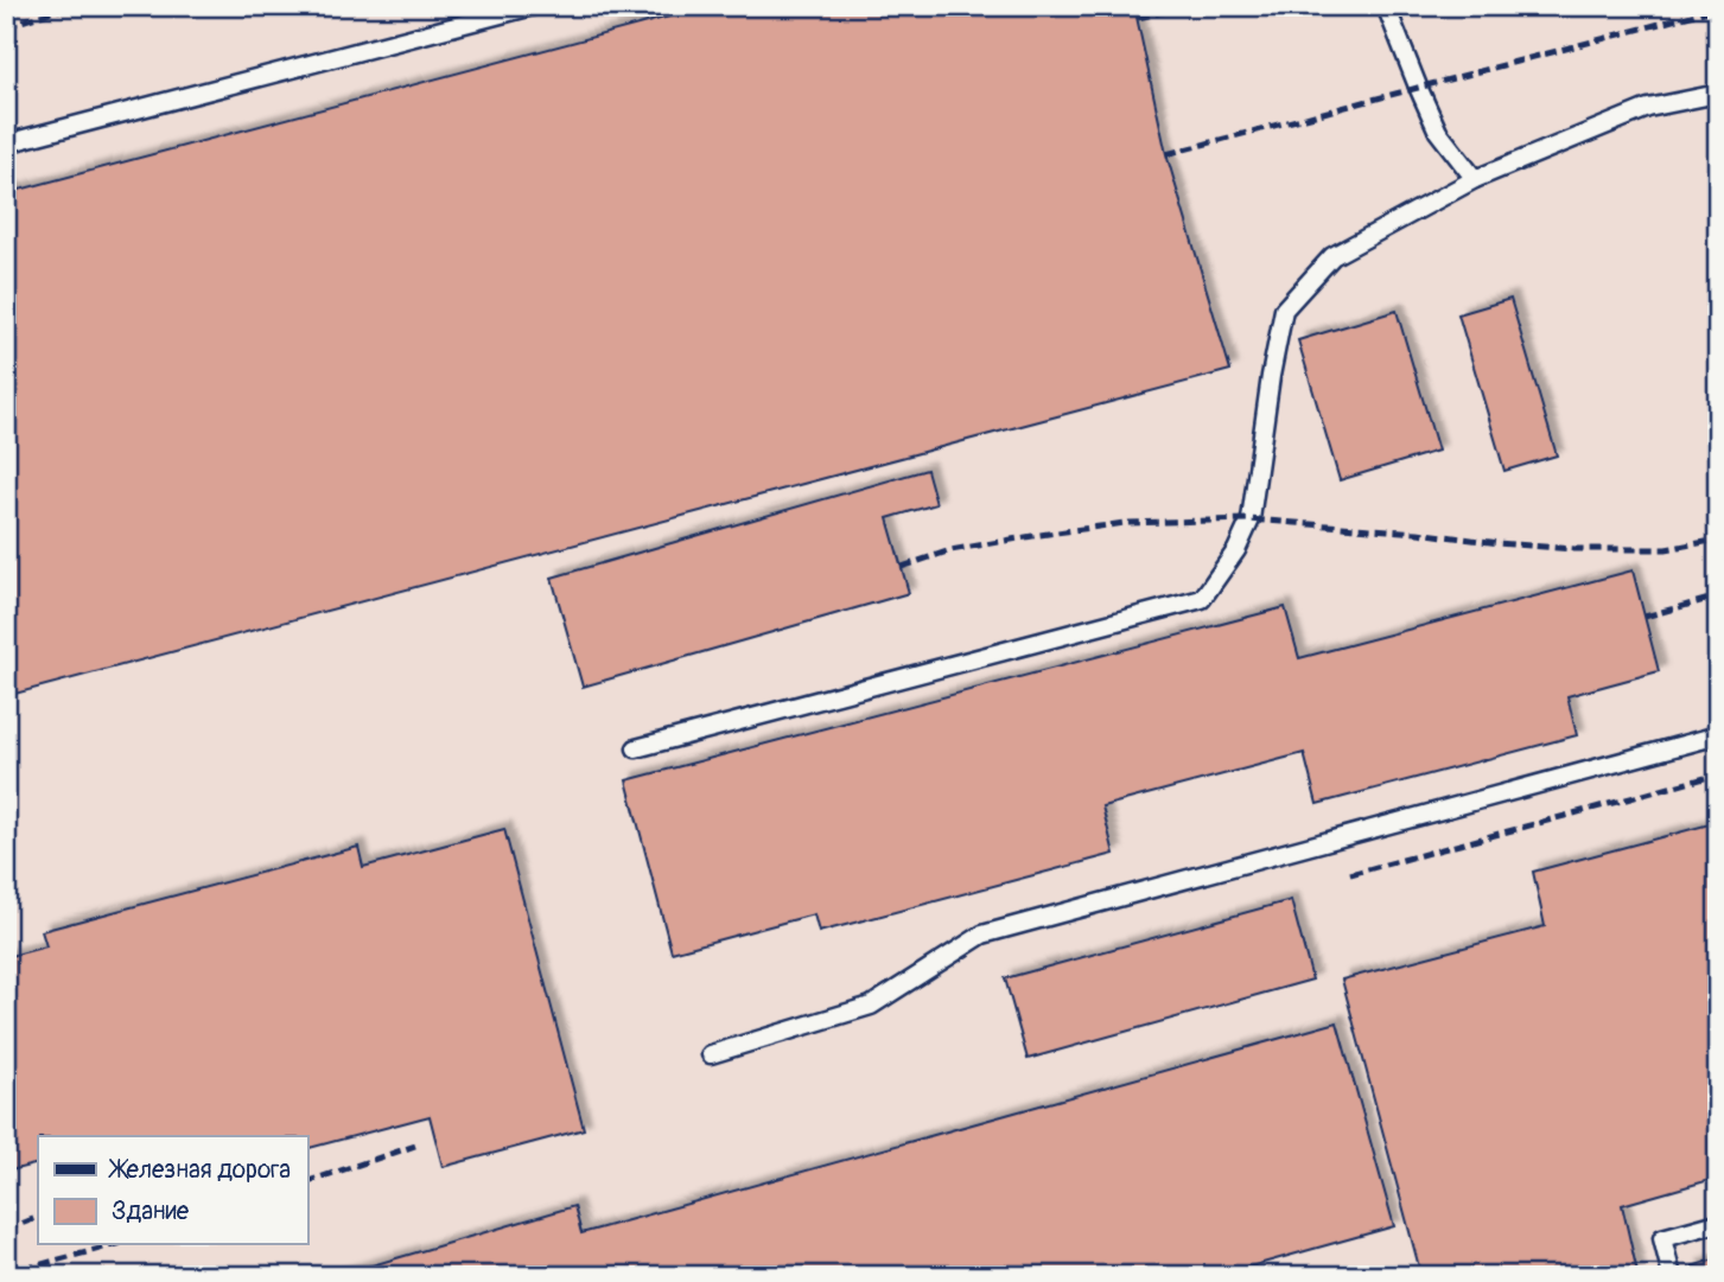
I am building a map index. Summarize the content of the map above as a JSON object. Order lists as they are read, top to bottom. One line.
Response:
{"legend":["Железная дорога","Здание"]}
